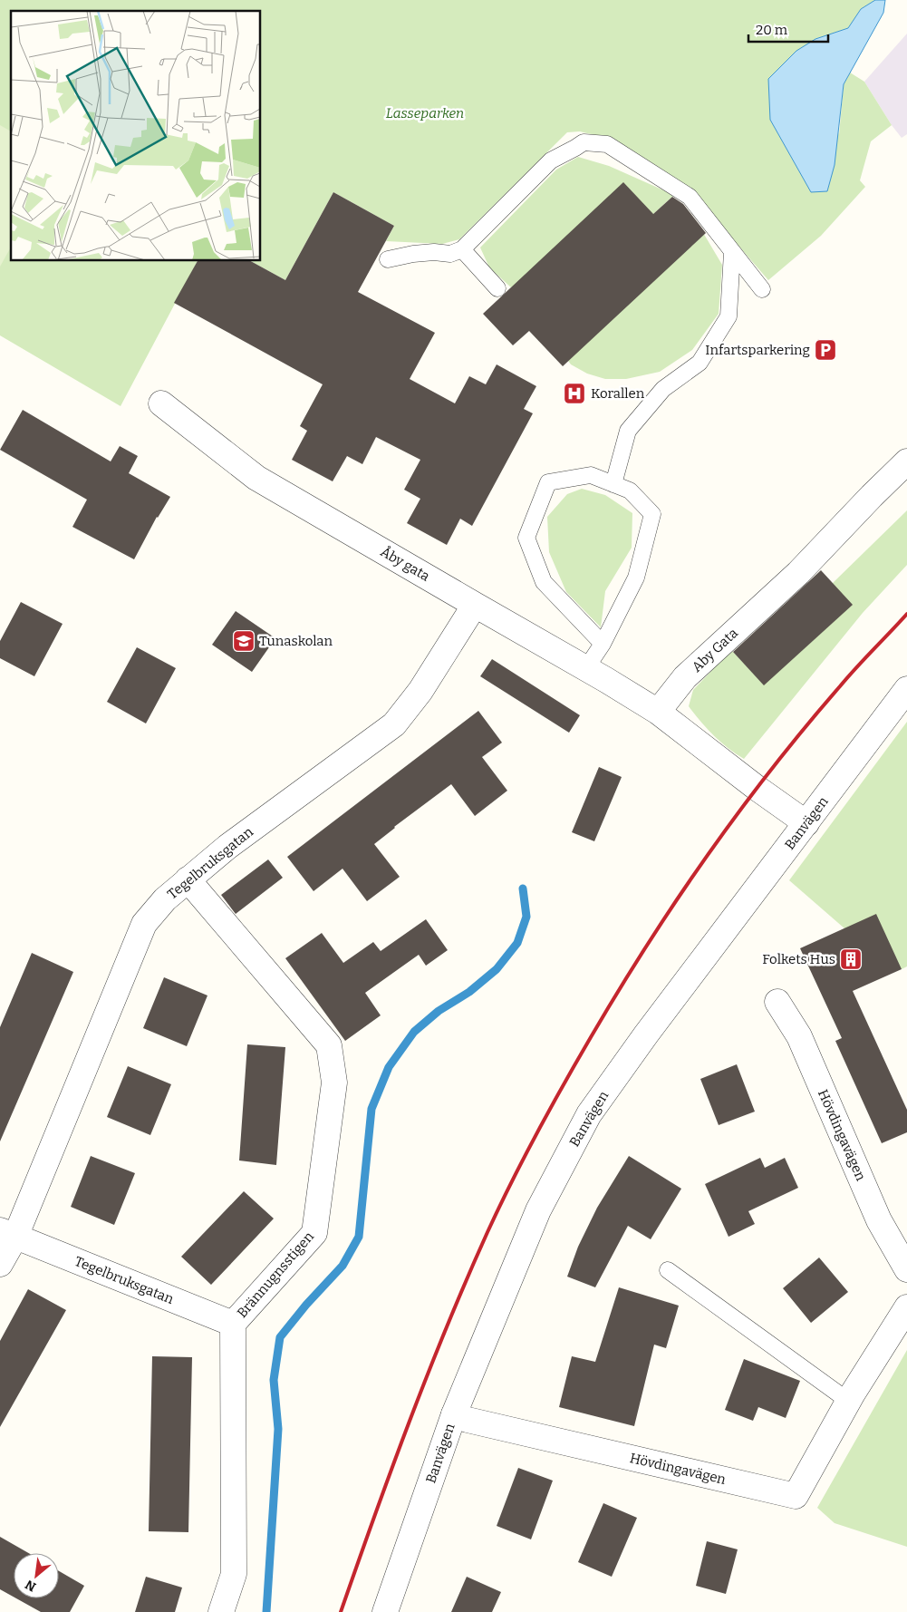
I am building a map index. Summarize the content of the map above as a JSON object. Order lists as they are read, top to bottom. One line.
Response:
{"streets":{"street":["Åby gata","Aby Gata","Banvägen","Tegelbruksgatan","Hövdingavägen","Brännugnsstigen"]},"crossings":[["Åby gata","Aby Gata"],["Åby gata","Tegelbruksgatan"],["Banvägen","Hövdingavägen"],["Tegelbruksgatan","Brännugnsstigen"]],"parks":["Lasseparken"],"places":{"parking":["Infartsparkering"],"hospital":["Korallen"],"school or university":["Tunaskolan"],"building":["Folkets Hus"]},"scale_bar":"20 m","north":"bottom left"}
